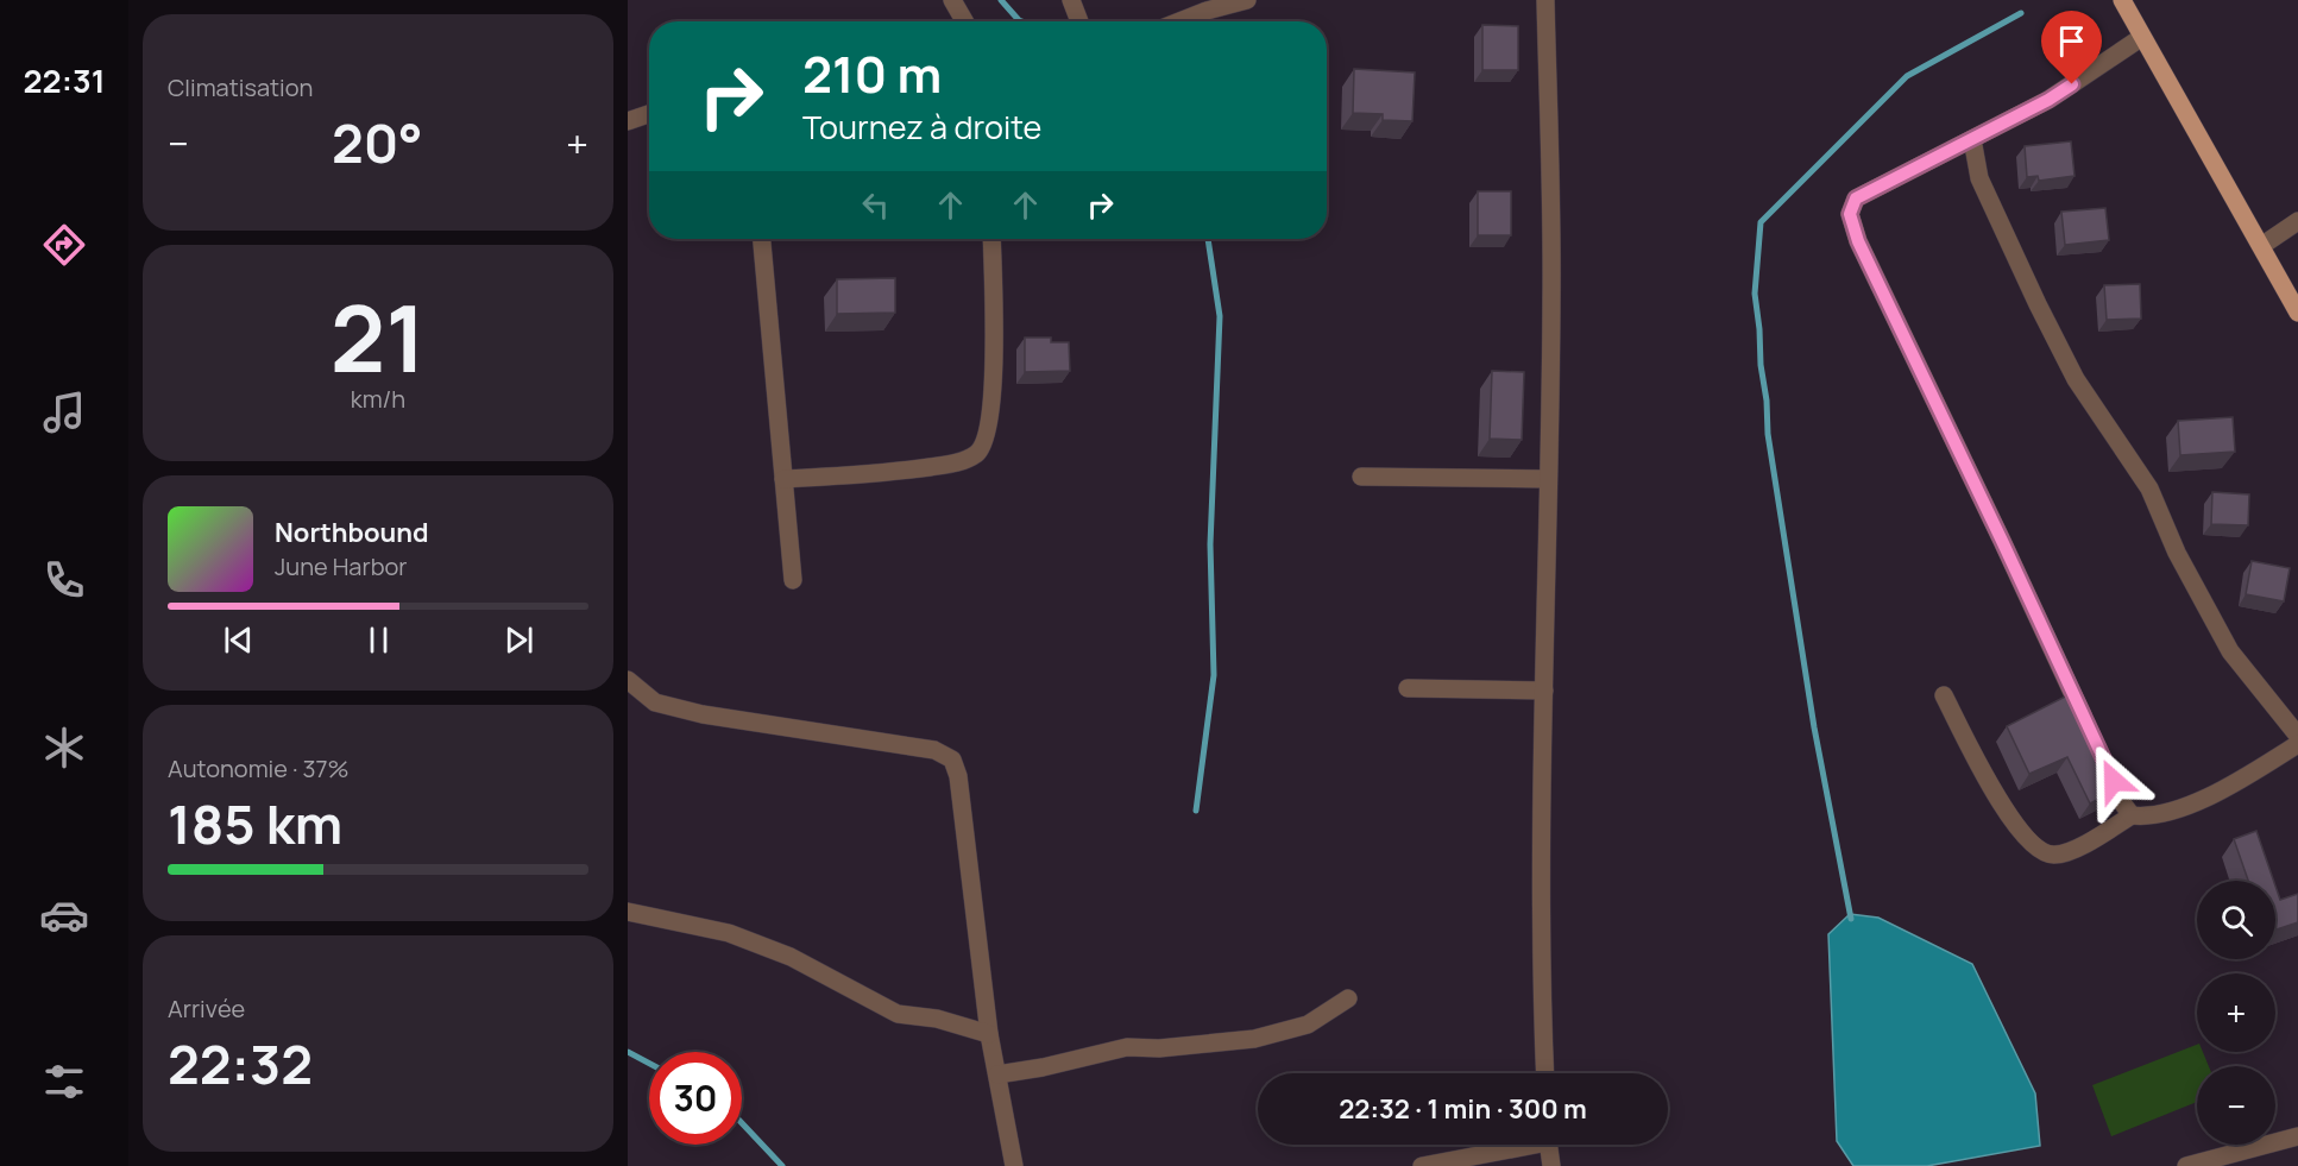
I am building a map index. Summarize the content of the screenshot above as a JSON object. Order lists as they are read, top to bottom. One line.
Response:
{"page":{"tabs":"22:31","tile":["Climatisation",["21","km/h"],["Autonomie · 37%","185 km"],["Arrivée","22:32"]],"turn":["210 m","Tournez à droite"],"heat":["−","20°","+"],"song":["Northbound","June Harbor"],"map_buttons":["+","−"],"limit":"30","trip":"22:32 · 1 min · 300 m"}}
